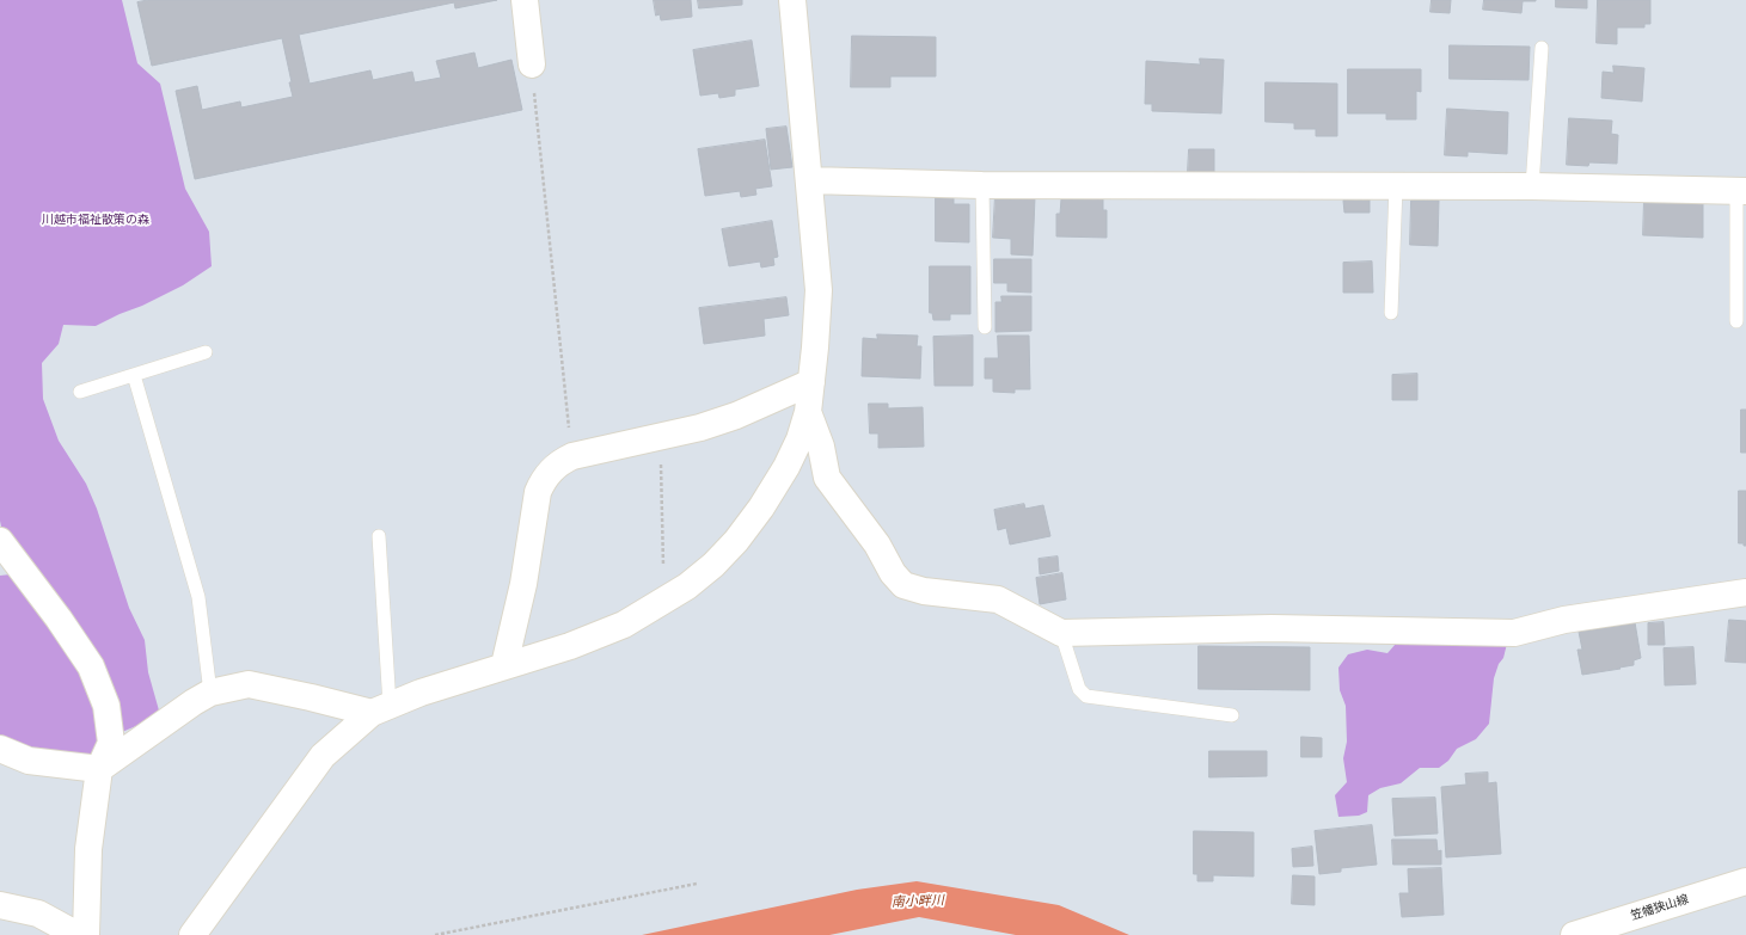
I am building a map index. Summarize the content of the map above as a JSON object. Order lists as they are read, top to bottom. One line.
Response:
{"streets":{"street":["笠幡狭山線"]},"water":["南小畔川"],"parks":["川越市福祉散策の森"]}
